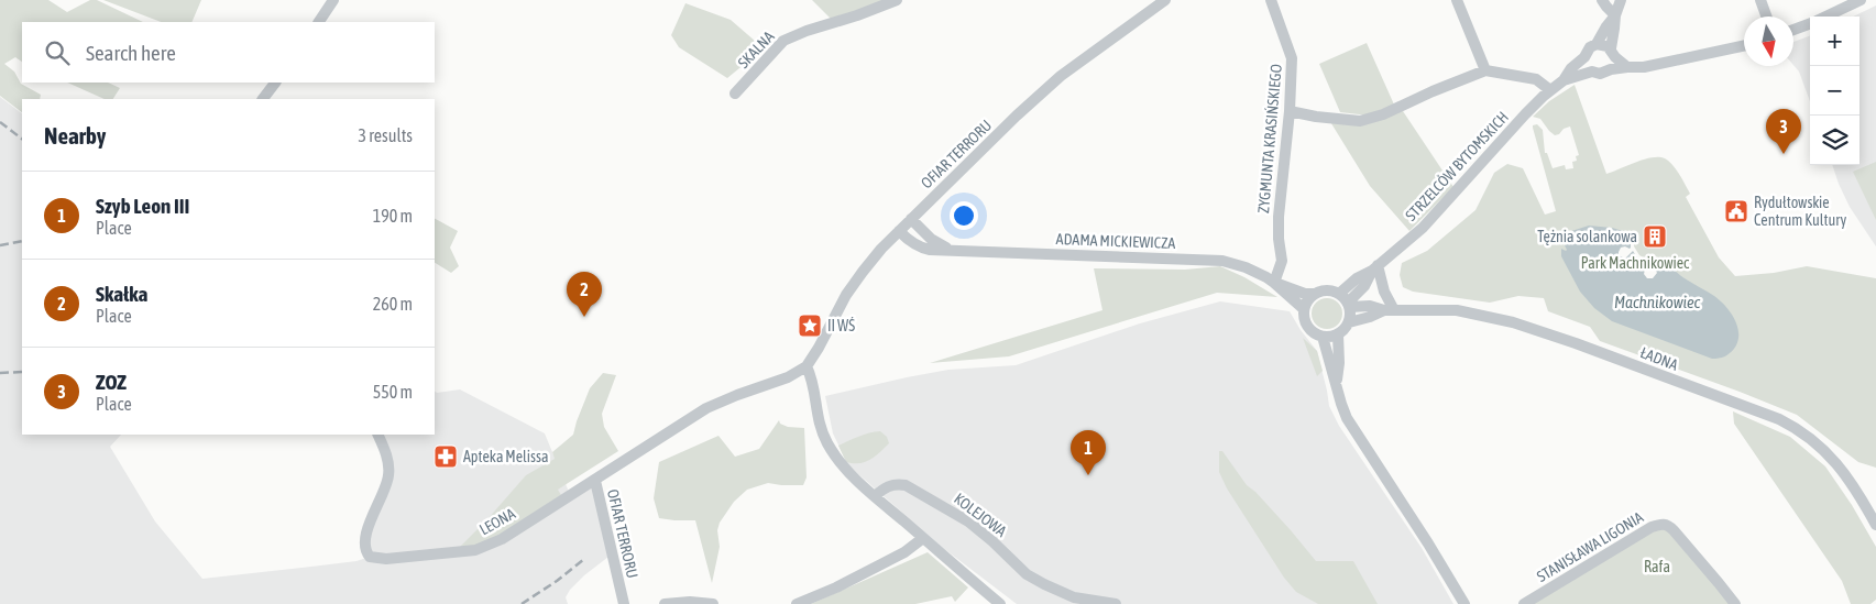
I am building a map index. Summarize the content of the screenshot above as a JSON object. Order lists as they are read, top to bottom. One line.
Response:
{"streets":{"street":["SKALNA","ZYGMUNTA KRASIŃSKIEGO","OFIAR TERRORU","STRZELCÓW BYTOMSKICH","ADAMA MICKIEWICZA","ŁADNA","KOLEJOWA","LEONA","STANISŁAWA LIGONIA"]},"crossings":[["ZYGMUNTA KRASIŃSKIEGO","ADAMA MICKIEWICZA"],["OFIAR TERRORU","ADAMA MICKIEWICZA"],["OFIAR TERRORU","LEONA"],["STRZELCÓW BYTOMSKICH","ADAMA MICKIEWICZA"],["STRZELCÓW BYTOMSKICH","ŁADNA"],["ADAMA MICKIEWICZA","ŁADNA"]],"water":["Machnikowiec"],"parks":["Park Machnikowiec","Rafa"],"places":{"public building":["Rydułtowskie Centrum Kultury"],"building":["Tężnia solankowa"],"place":["II WŚ"],"pharmacy":["Apteka Melissa"]},"north":"bottom","page":{"map_buttons":["+","−"],"search":"Search here","heading":["Nearby","3 results"],"pins":["3","2","1"],"list":[{"mark":"1","name":"Szyb Leon III","note":"Place","value":"190 m"},{"mark":"2","name":"Skałka","note":"Place","value":"260 m"},{"mark":"3","name":"ZOZ","note":"Place","value":"550 m"}]}}
